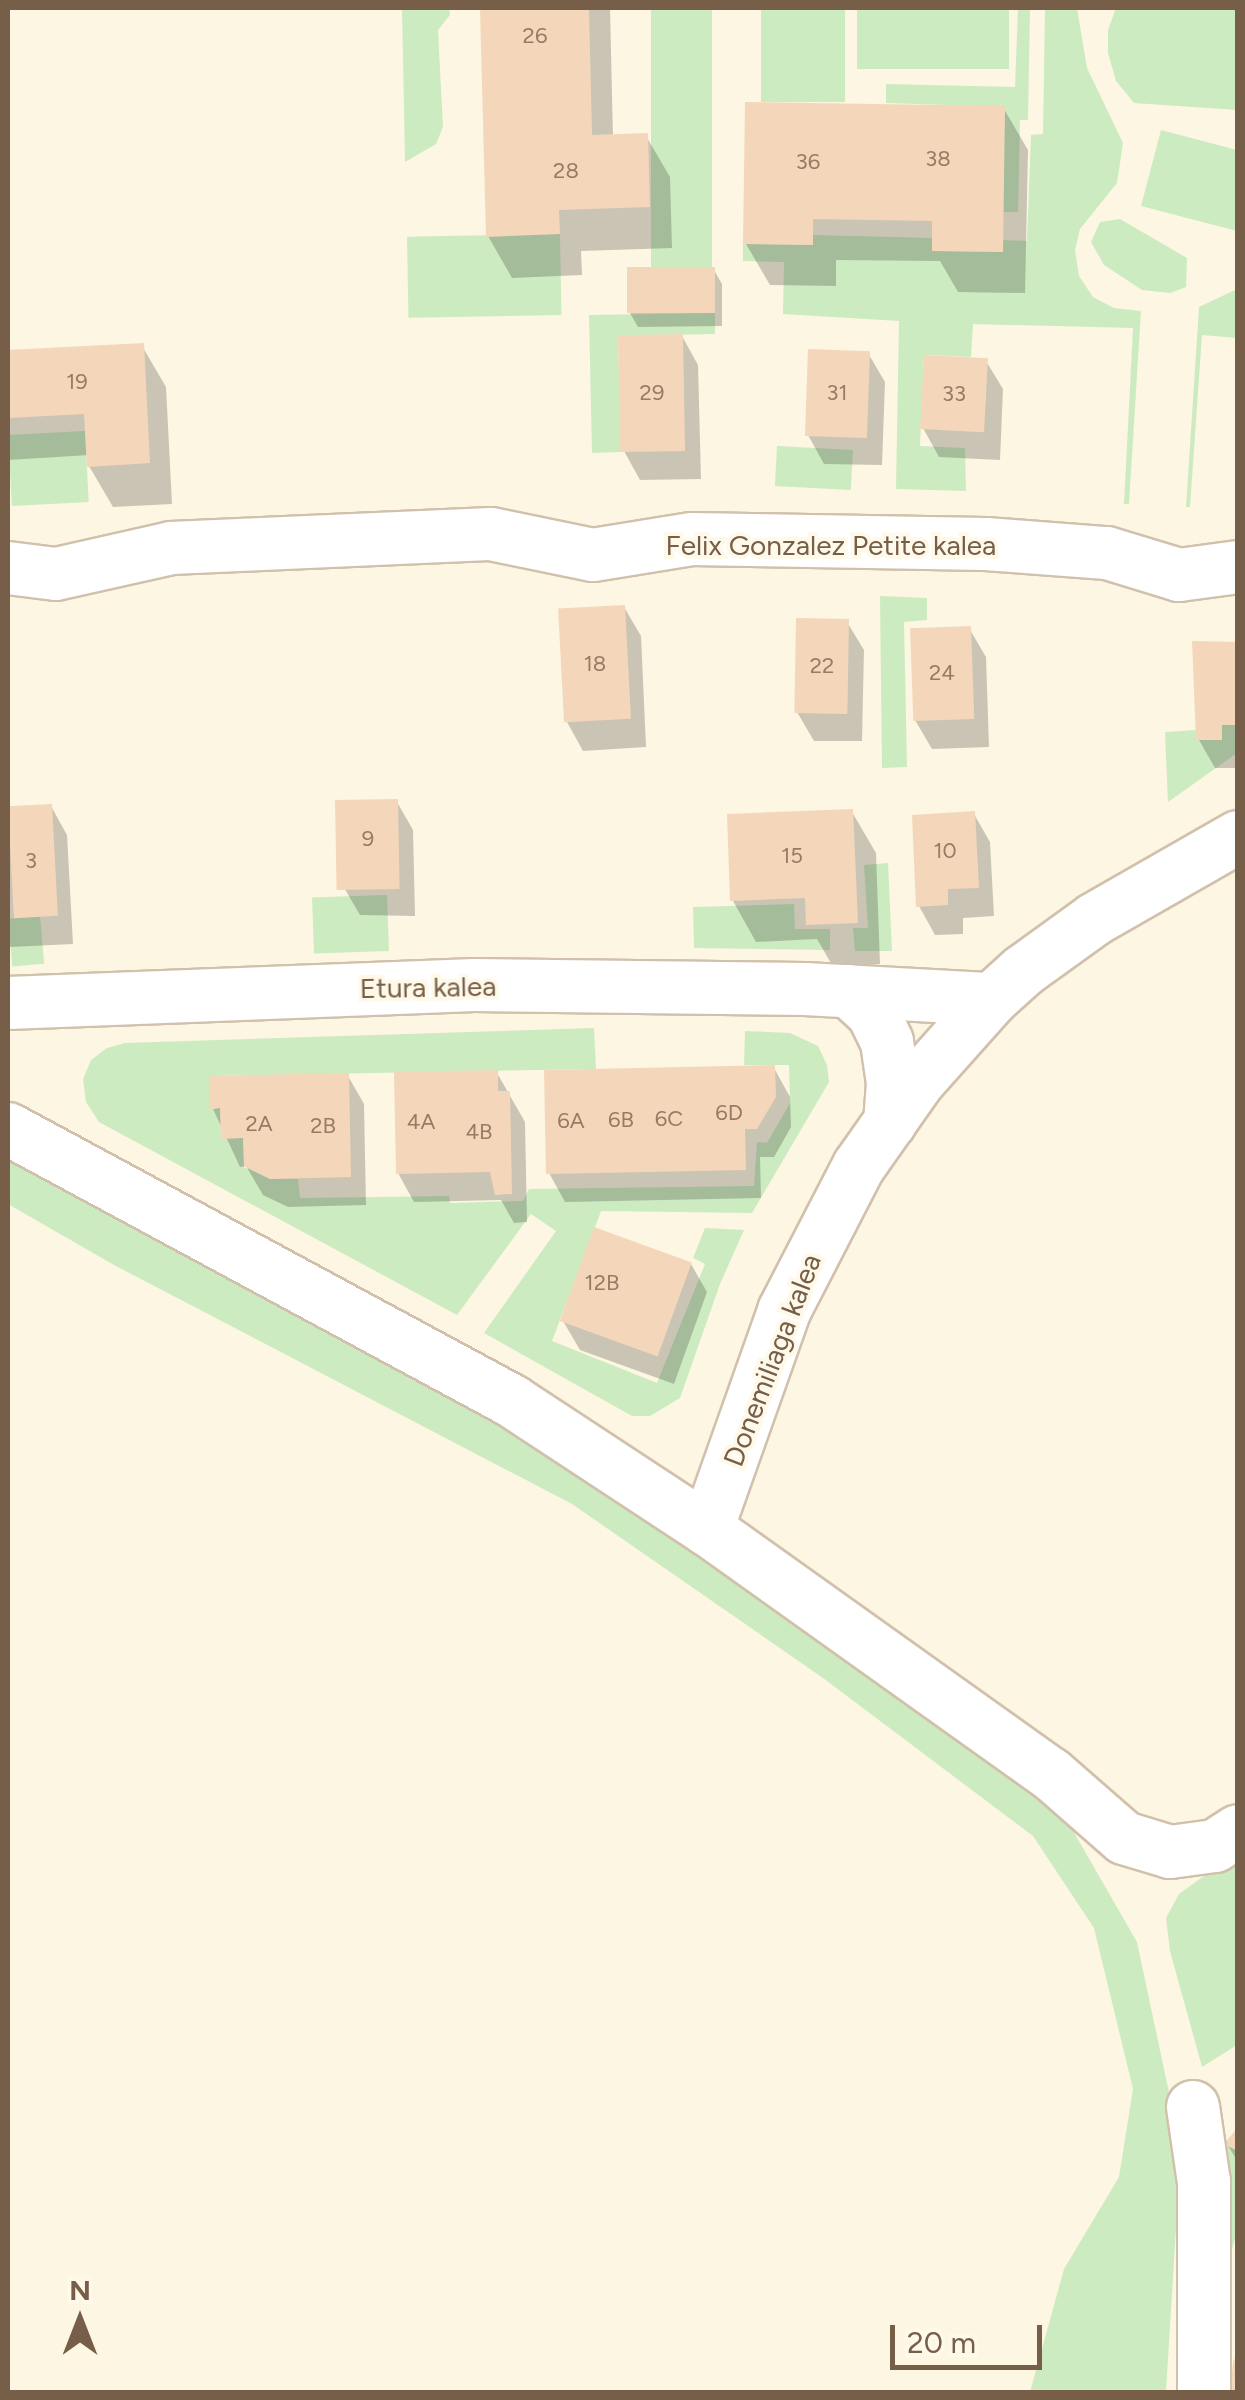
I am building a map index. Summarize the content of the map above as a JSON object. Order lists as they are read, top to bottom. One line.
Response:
{"streets":{"street":["Felix Gonzalez Petite kalea","Etura kalea","Donemiliaga kalea"]},"crossings":[["Etura kalea","Donemiliaga kalea"]],"house_numbers":["26","38","36","28","19","29","31","33","18","22","24","9","10","15","3","6D","6C","6B","6A","4A","2A","2B","4B","12B"],"scale_bar":"20 m","north":"top"}
